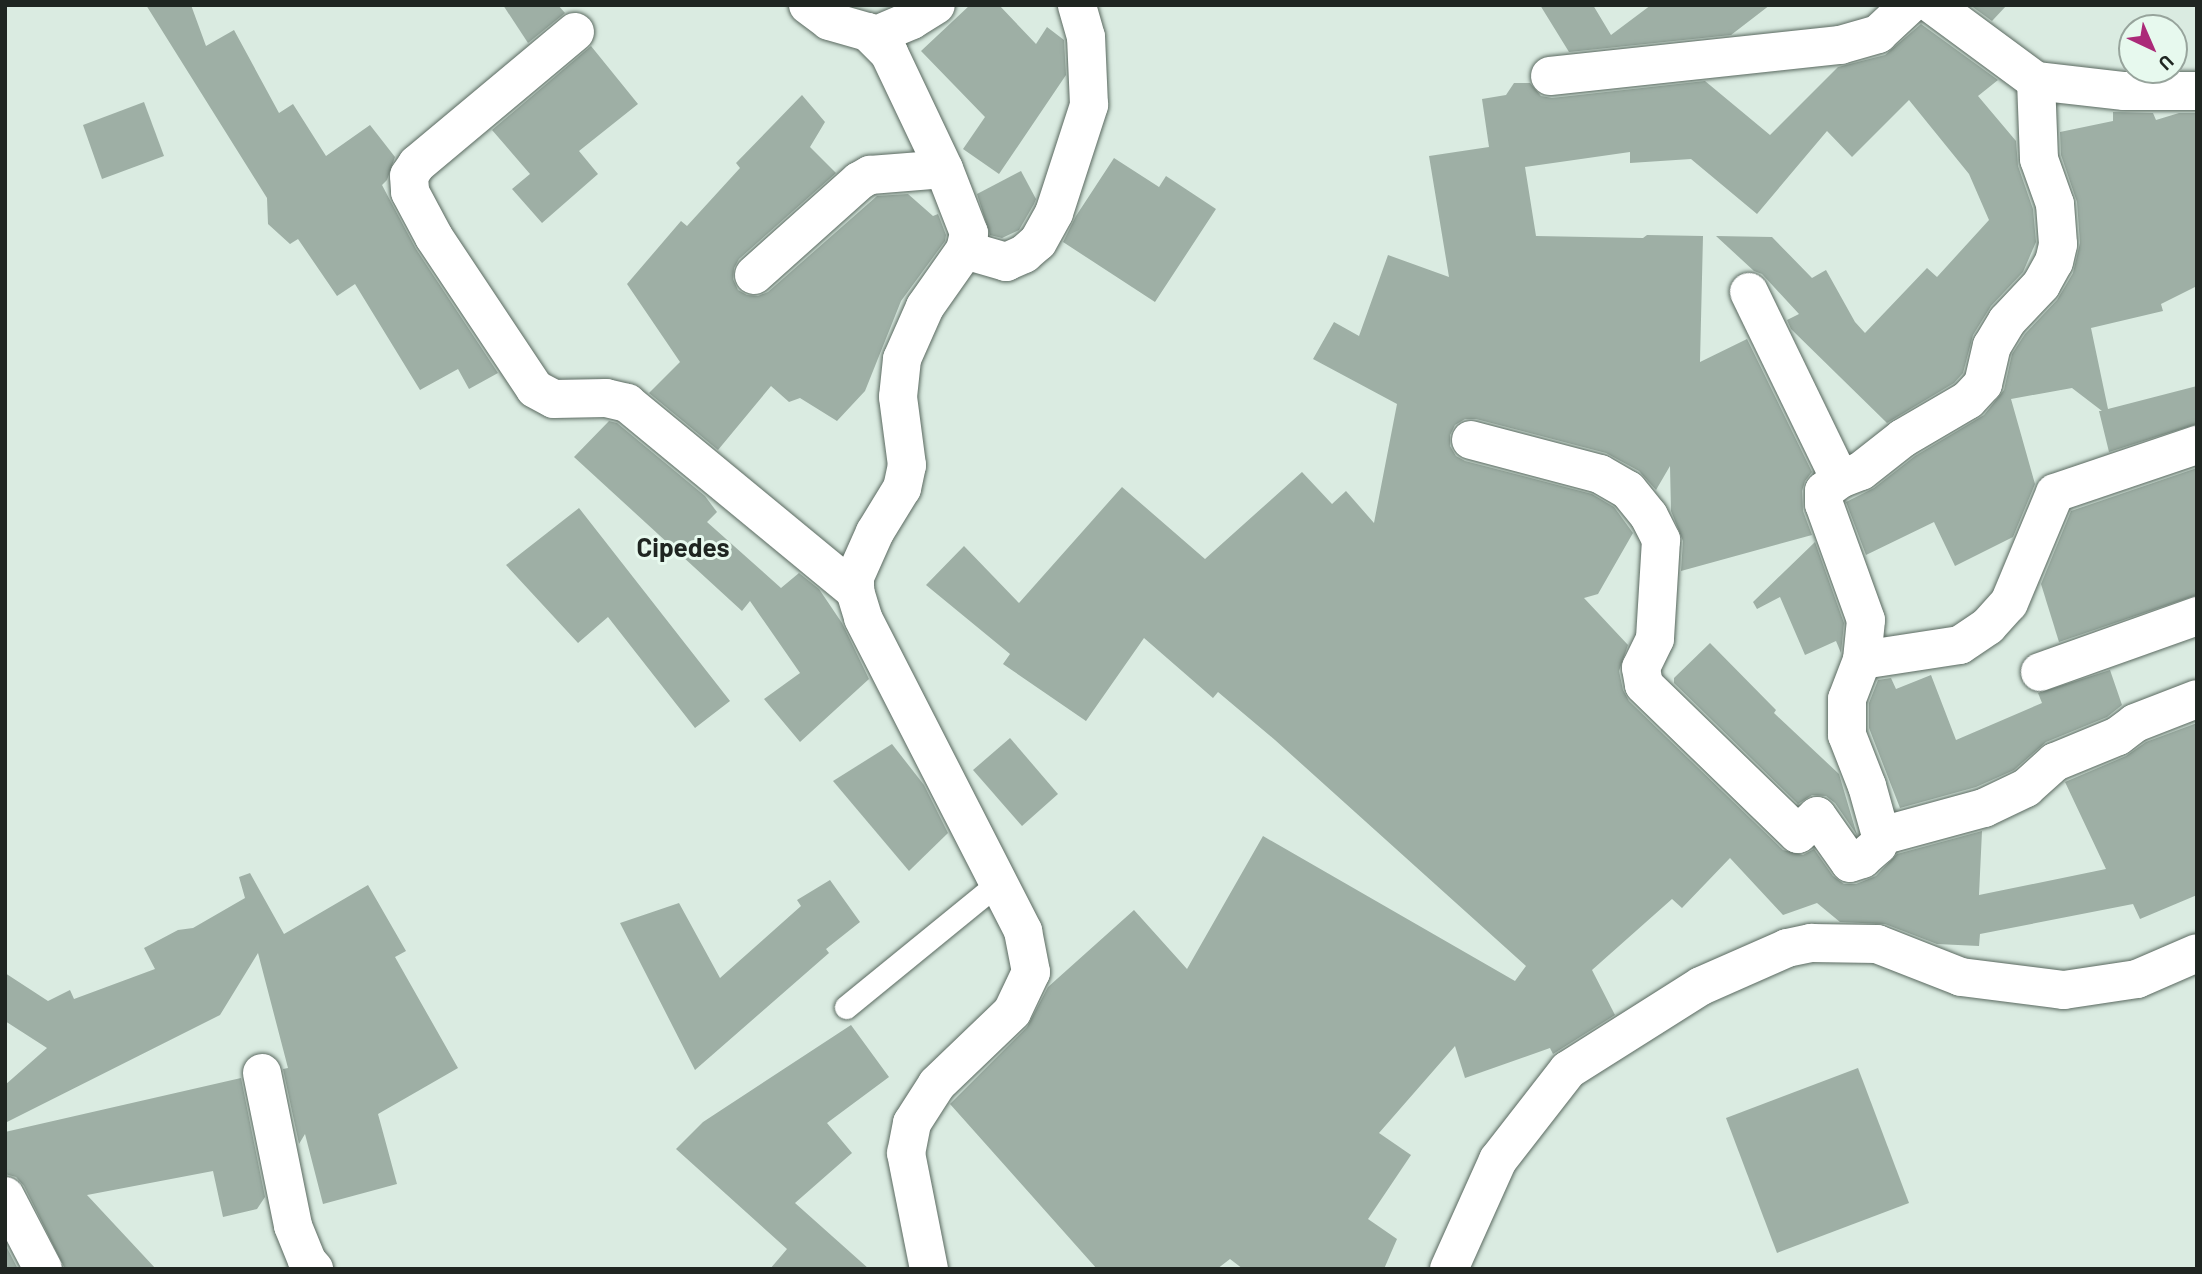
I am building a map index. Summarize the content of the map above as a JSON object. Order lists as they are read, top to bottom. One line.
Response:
{"districts":["Cipedes"],"north":"bottom right"}
